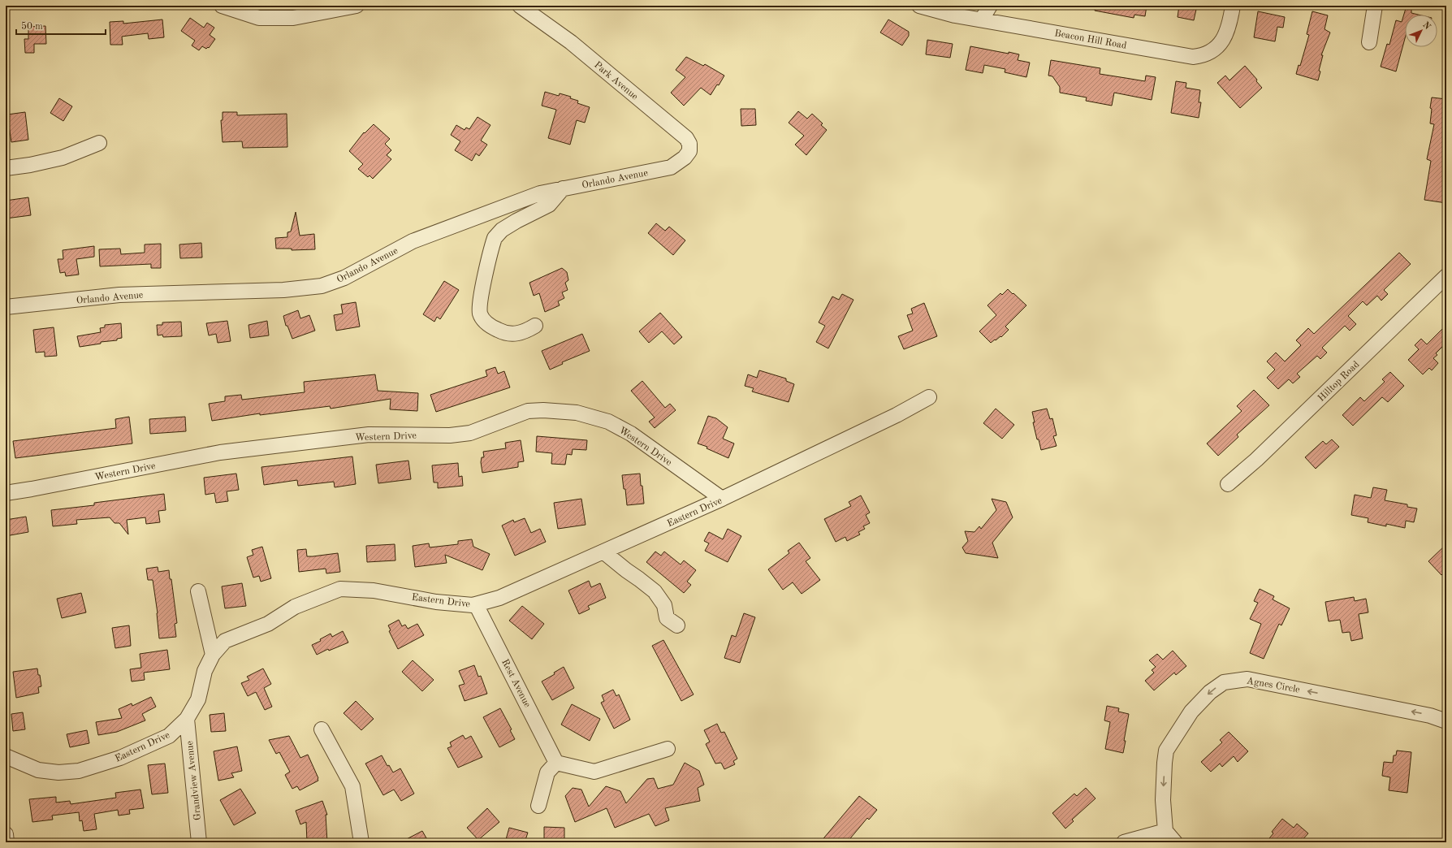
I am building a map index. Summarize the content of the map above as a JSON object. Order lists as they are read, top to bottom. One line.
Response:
{"streets":{"street":["Beacon Hill Road","Park Avenue","Orlando Avenue","Hilltop Road","Western Drive","Eastern Drive","Rest Avenue","Agnes Circle","Grandview Avenue"]},"crossings":[["Park Avenue","Orlando Avenue"],["Western Drive","Eastern Drive"],["Eastern Drive","Rest Avenue"],["Eastern Drive","Grandview Avenue"]],"scale_bar":"50 m","north":"top right"}
